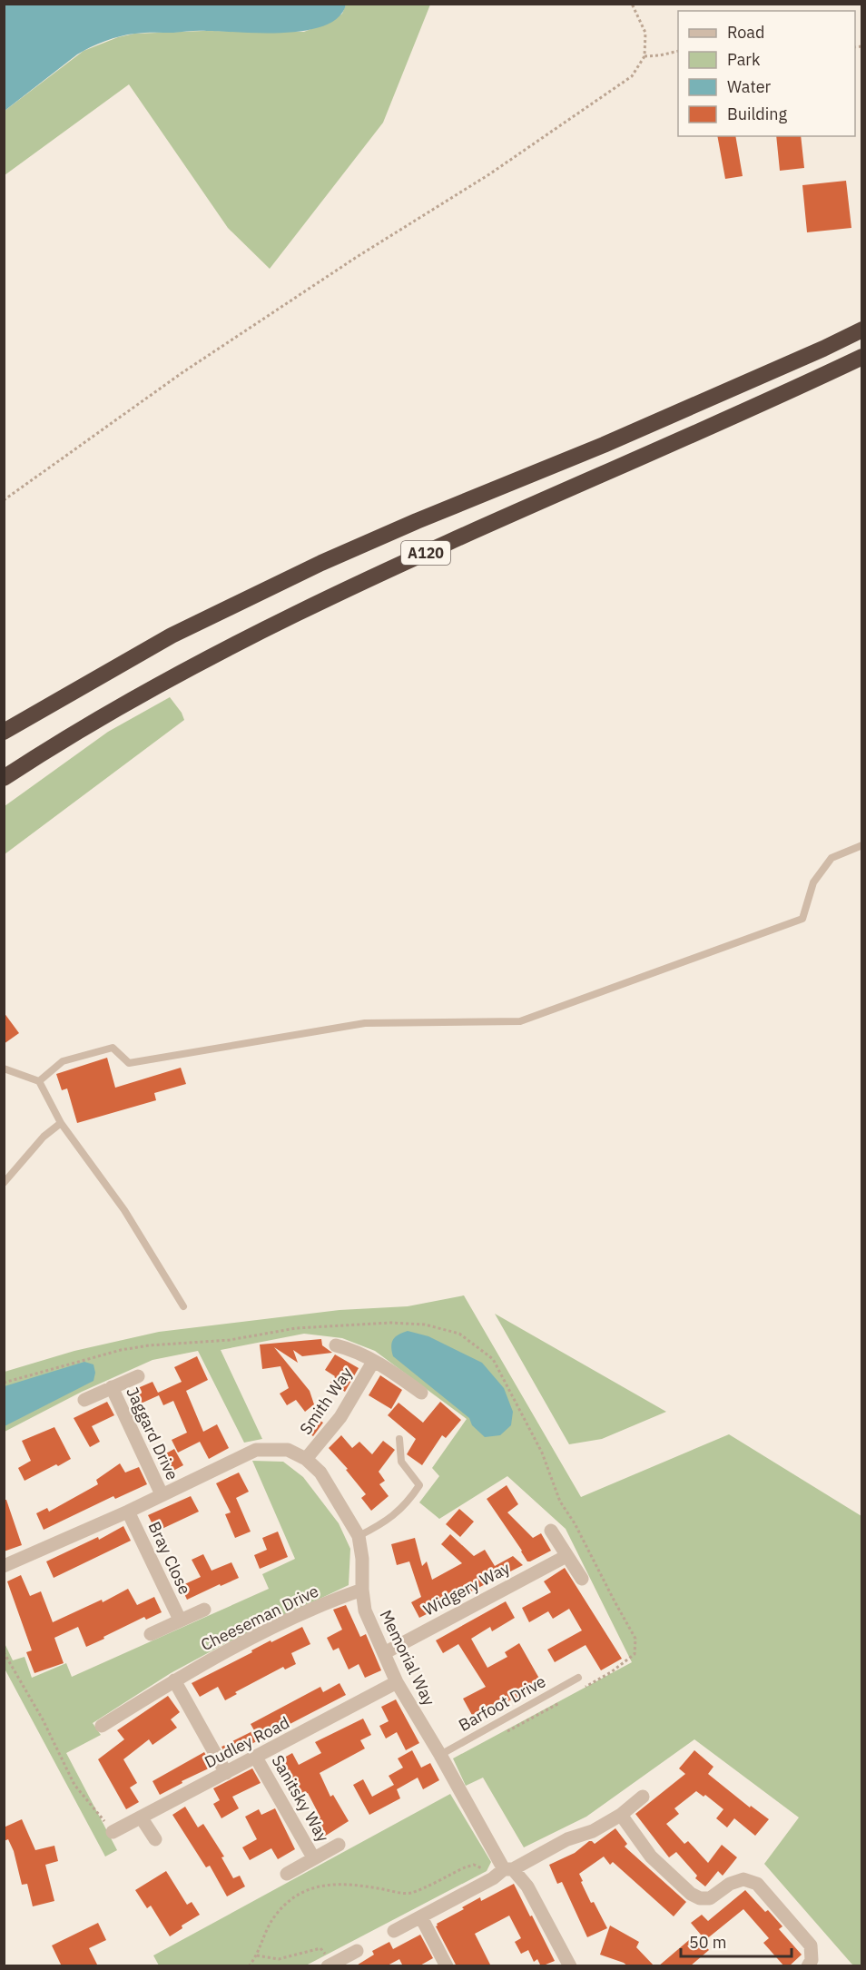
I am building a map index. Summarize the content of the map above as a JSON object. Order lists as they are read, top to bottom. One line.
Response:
{"streets":{"highway":["A120"],"street":["Smith Way","Jaggard Drive","Bray Close","Widgery Way","Cheeseman Drive","Memorial Way","Dudley Road","Sanitsky Way"],"lane":["Barfoot Drive"]},"crossings":[["Smith Way","Memorial Way"],["Jaggard Drive","Memorial Way"],["Bray Close","Memorial Way"],["Widgery Way","Memorial Way"],["Cheeseman Drive","Memorial Way"],["Memorial Way","Barfoot Drive"],["Memorial Way","Dudley Road"],["Dudley Road","Sanitsky Way"]],"legend":["Road","Park","Water","Building"],"scale_bar":"50 m"}
